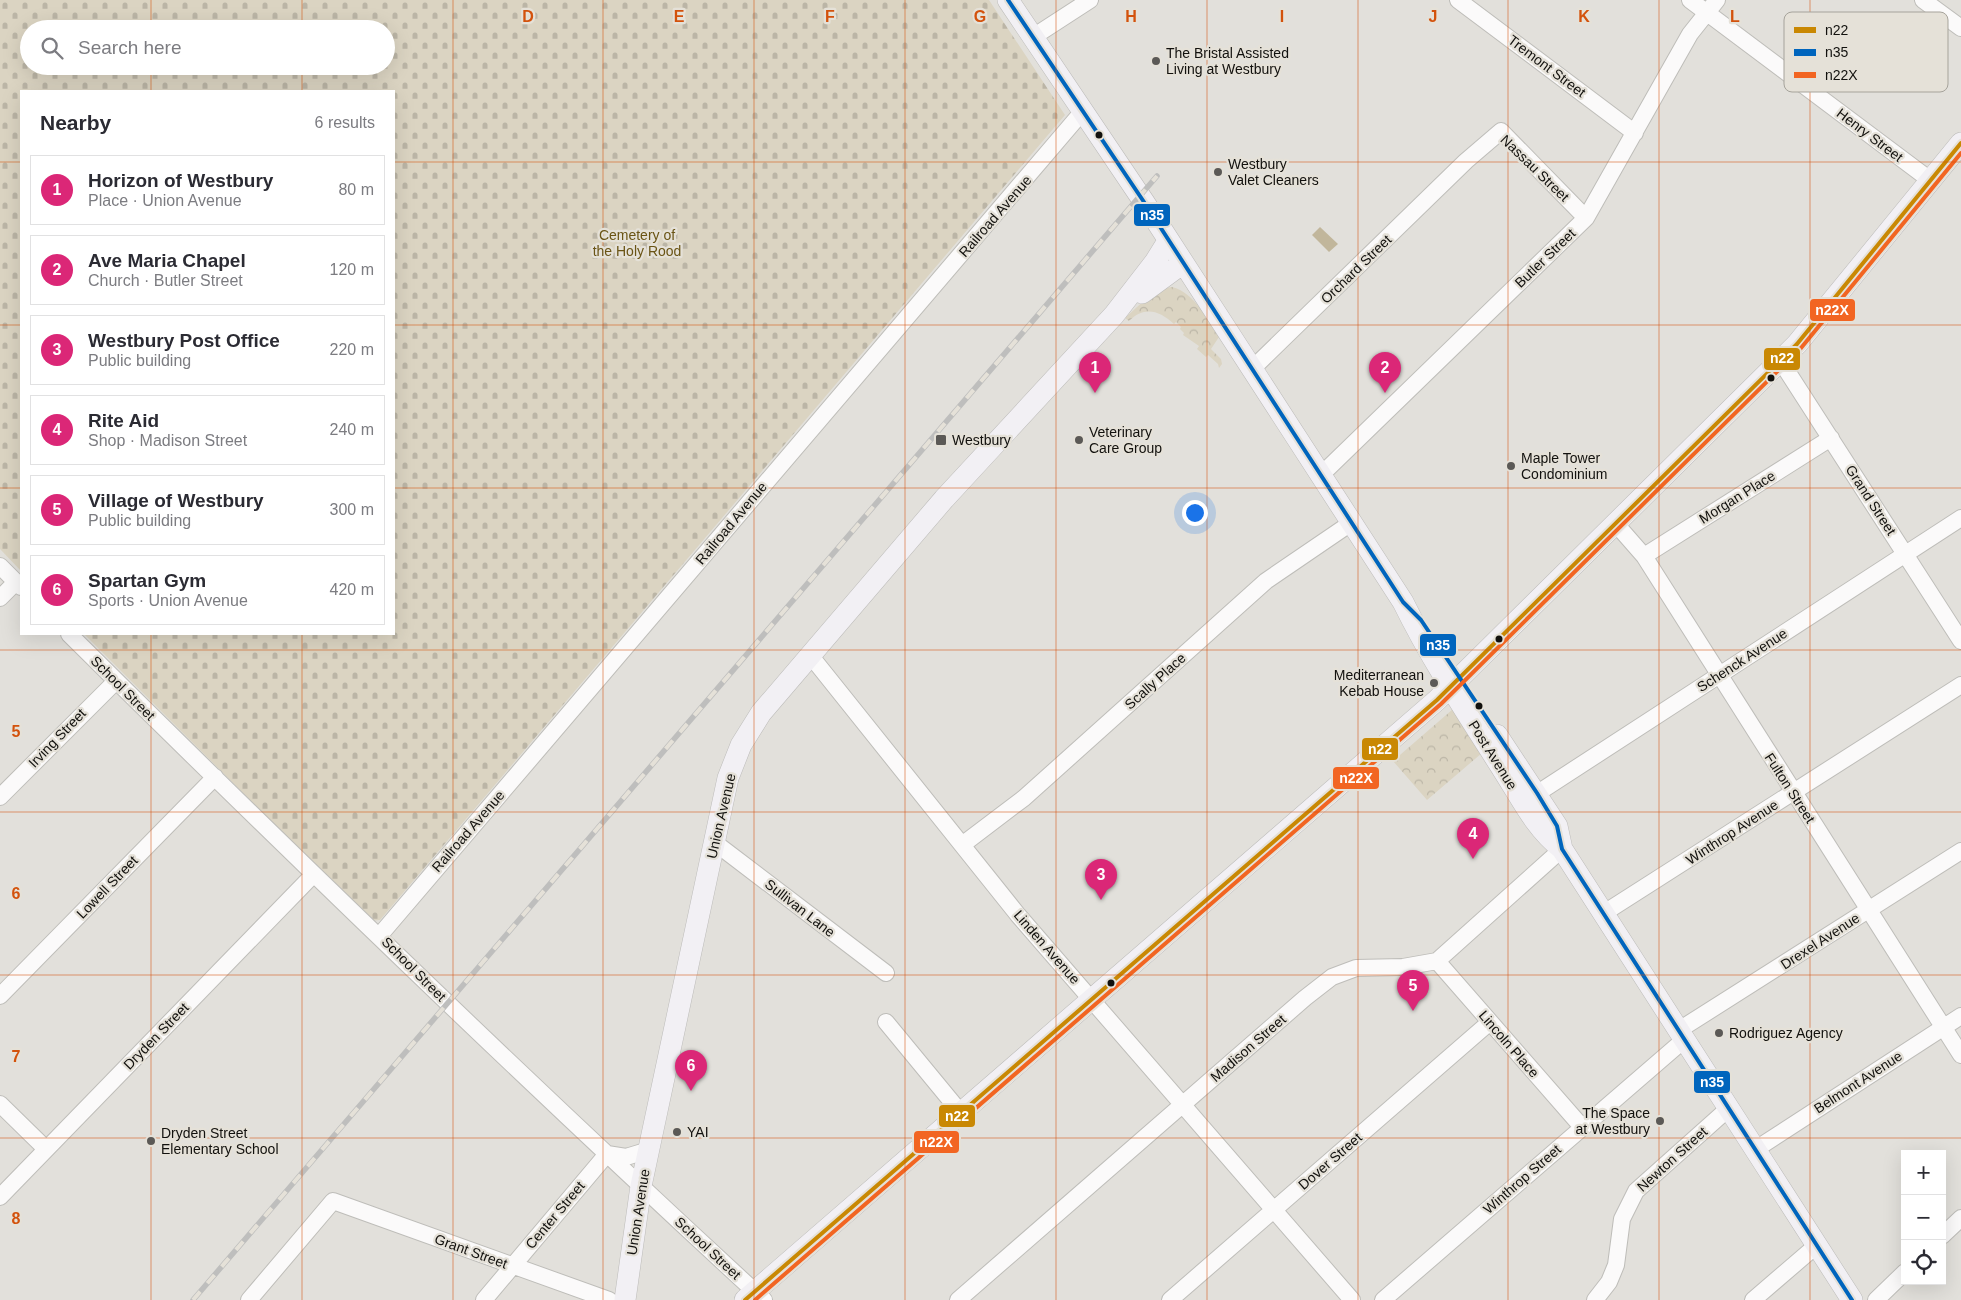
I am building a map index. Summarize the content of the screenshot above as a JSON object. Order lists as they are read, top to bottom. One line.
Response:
{"streets":{"main road":["Post Avenue","Union Avenue"],"street":["Tremont Street","Henry Street","Nassau Street","Railroad Avenue","Butler Street","Orchard Street","Morgan Place","Grand Street","Schenck Avenue","Scally Place","School Street","Irving Street","Fulton Street","Winthrop Avenue","Lowell Street","Sullivan Lane","Drexel Avenue","Linden Avenue","Dryden Street","Lincoln Place","Madison Street","Belmont Avenue","Newton Street","Dover Street","Winthrop Street","Center Street","Grant Street"]},"crossings":[["Tremont Street","Butler Street"],["Henry Street","Butler Street"],["Nassau Street","Butler Street"],["Nassau Street","Orchard Street"],["Railroad Avenue","School Street"],["Railroad Avenue","Post Avenue"],["Butler Street","Post Avenue"],["Orchard Street","Post Avenue"],["Morgan Place","Grand Street"],["Morgan Place","Fulton Street"],["Grand Street","Schenck Avenue"],["Schenck Avenue","Post Avenue"],["Schenck Avenue","Fulton Street"],["Scally Place","Post Avenue"],["Scally Place","Linden Avenue"],["School Street","Irving Street"],["School Street","Union Avenue"],["School Street","Lowell Street"],["School Street","Dryden Street"],["School Street","Center Street"],["Post Avenue","Union Avenue"],["Post Avenue","Winthrop Avenue"],["Post Avenue","Drexel Avenue"],["Post Avenue","Belmont Avenue"],["Post Avenue","Newton Street"],["Post Avenue","Winthrop Street"],["Fulton Street","Winthrop Avenue"],["Fulton Street","Drexel Avenue"],["Fulton Street","Belmont Avenue"],["Union Avenue","Sullivan Lane"],["Union Avenue","Linden Avenue"],["Drexel Avenue","Winthrop Street"],["Linden Avenue","Madison Street"],["Linden Avenue","Dover Street"],["Lincoln Place","Madison Street"],["Lincoln Place","Dover Street"],["Lincoln Place","Winthrop Street"],["Center Street","Grant Street"]],"parks":["Cemetery of the Holy Rood"],"places":{"other":["The Bristal Assisted Living at Westbury","Westbury Valet Cleaners","Veterinary Care Group","Maple Tower Condominium","Mediterranean Kebab House","Rodriguez Agency","The Space at Westbury","YAI","Dryden Street Elementary School"],"transit":["Westbury"]},"lines":["transit line n35","transit line n22","transit line n22X"],"legend":["n22","n35","n22X"],"page":{"search":"Search here","heading":["Nearby","6 results"],"list":[{"mark":"1","name":"Horizon of Westbury","note":"Place · Union Avenue","value":"80 m"},{"mark":"2","name":"Ave Maria Chapel","note":"Church · Butler Street","value":"120 m"},{"mark":"3","name":"Westbury Post Office","note":"Public building","value":"220 m"},{"mark":"4","name":"Rite Aid","note":"Shop · Madison Street","value":"240 m"},{"mark":"5","name":"Village of Westbury","note":"Public building","value":"300 m"},{"mark":"6","name":"Spartan Gym","note":"Sports · Union Avenue","value":"420 m"}],"pins":["1","2","4","3","5","6"],"map_buttons":["+","−"]},"grid":{"columns":["D","E","F","G","H","I","J","K","L"],"rows":["5","6","7","8"]}}
